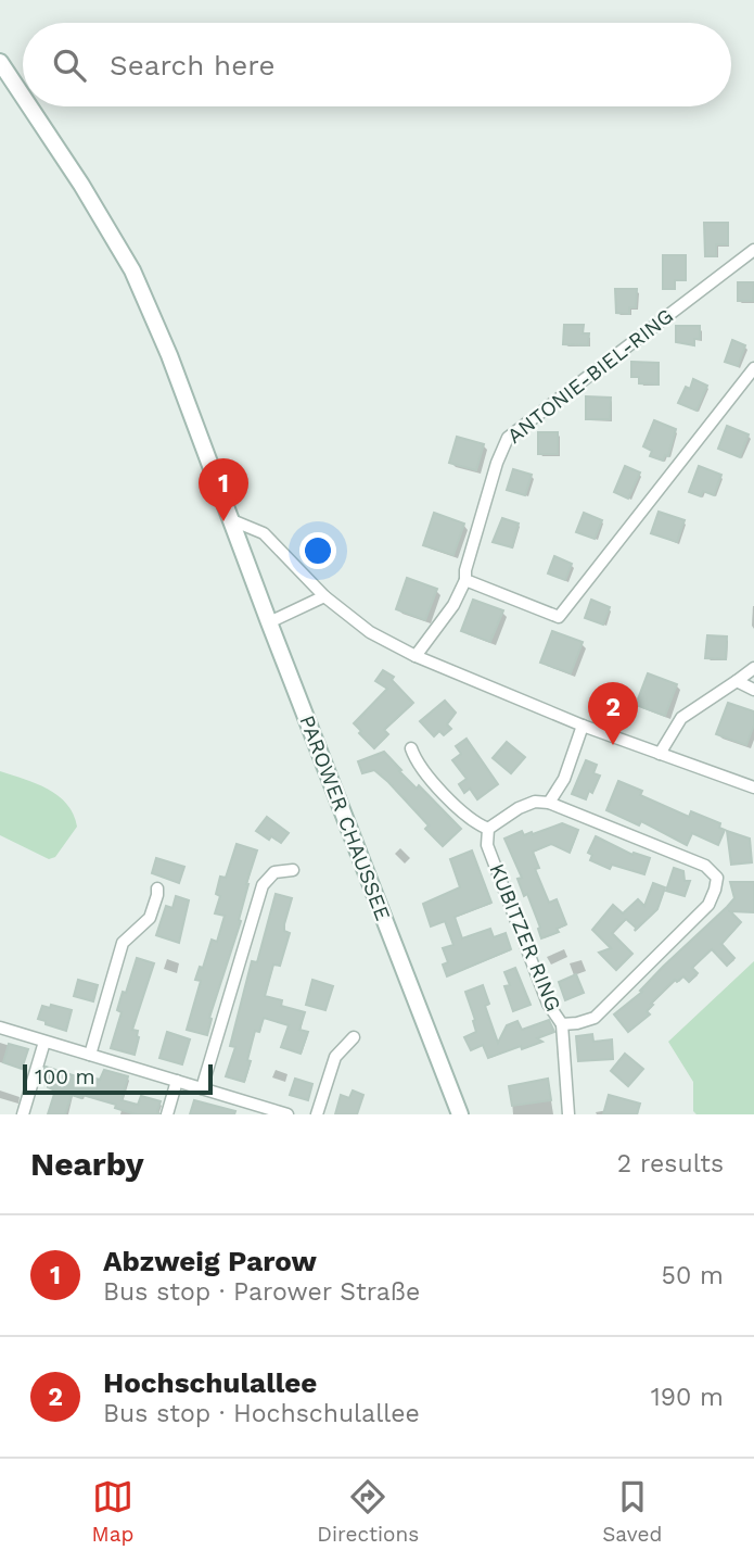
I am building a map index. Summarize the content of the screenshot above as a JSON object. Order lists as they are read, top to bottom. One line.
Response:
{"streets":{"street":["ANTONIE-BIEL-RING","PAROWER CHAUSSEE","KUBITZER RING"]},"scale_bar":"100 m","page":{"search":"Search here","pins":["1","2"],"scale":"100 m","heading":["Nearby","2 results"],"list":[{"mark":"1","name":"Abzweig Parow","note":"Bus stop · Parower Straße","value":"50 m"},{"mark":"2","name":"Hochschulallee","note":"Bus stop · Hochschulallee","value":"190 m"}],"nav":["Map","Directions","Saved"]}}
